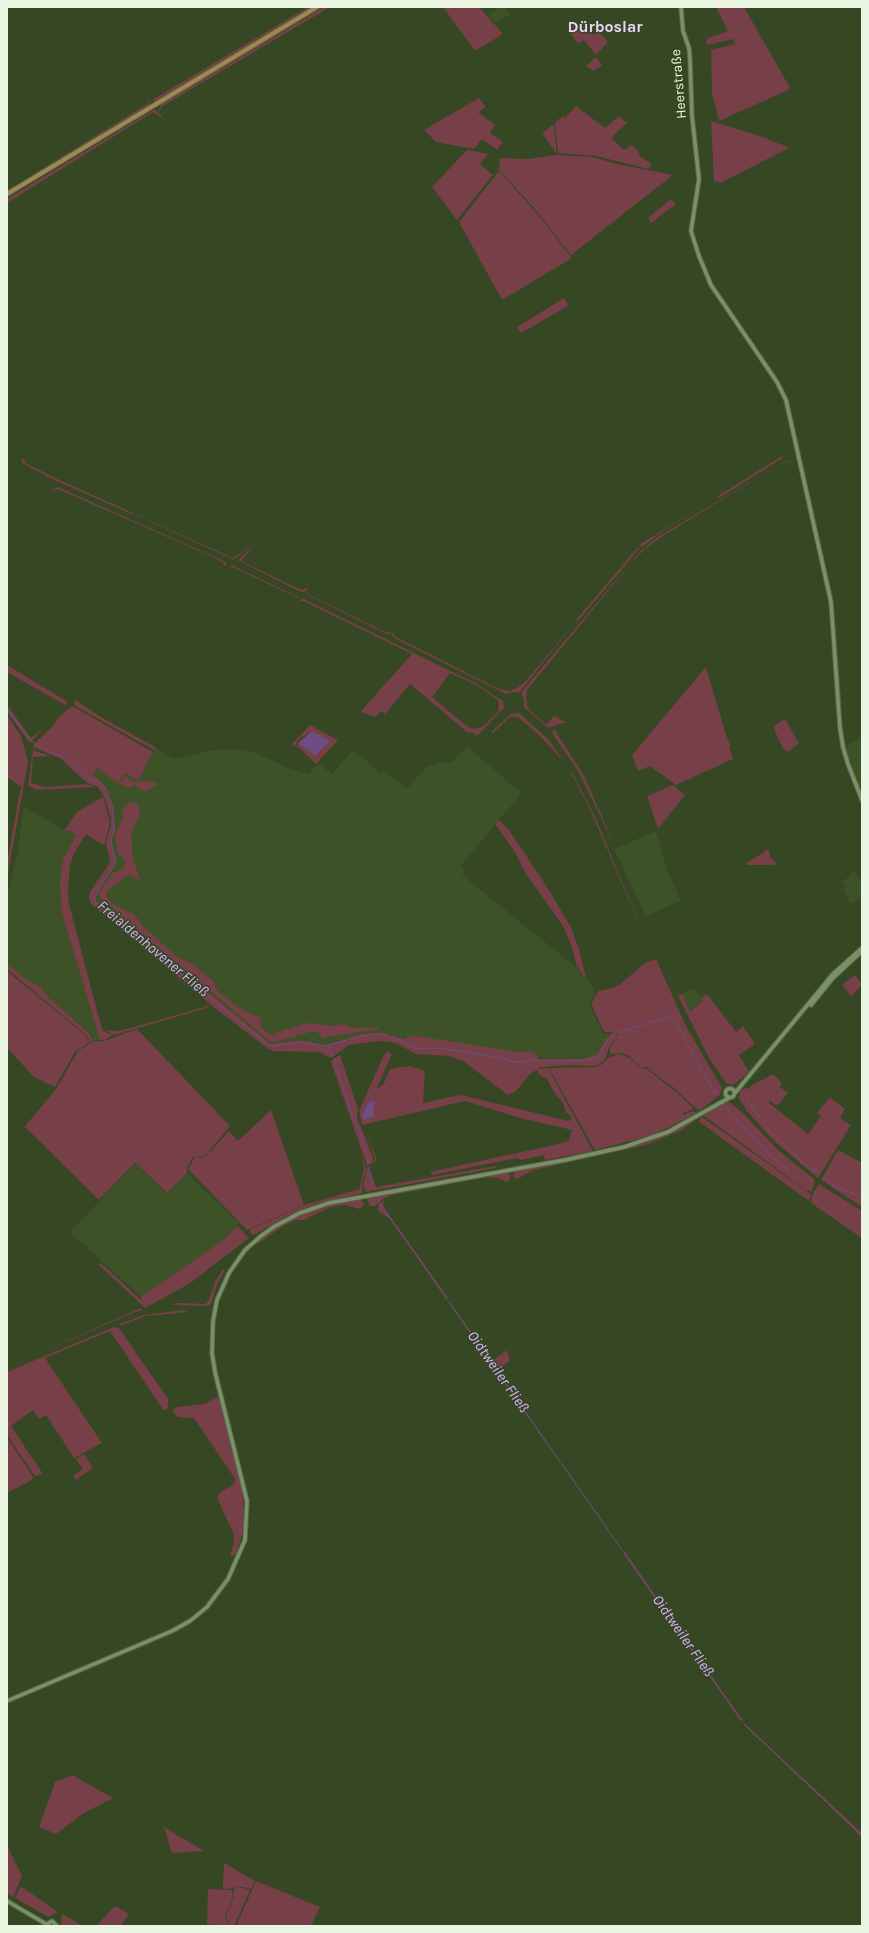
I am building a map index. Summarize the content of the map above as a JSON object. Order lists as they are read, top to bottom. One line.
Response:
{"streets":{"main road":["Heerstraße"]},"districts":["Dürboslar"],"water":["Freialdenhovener Fließ","Oidtweiler Fließ"]}
